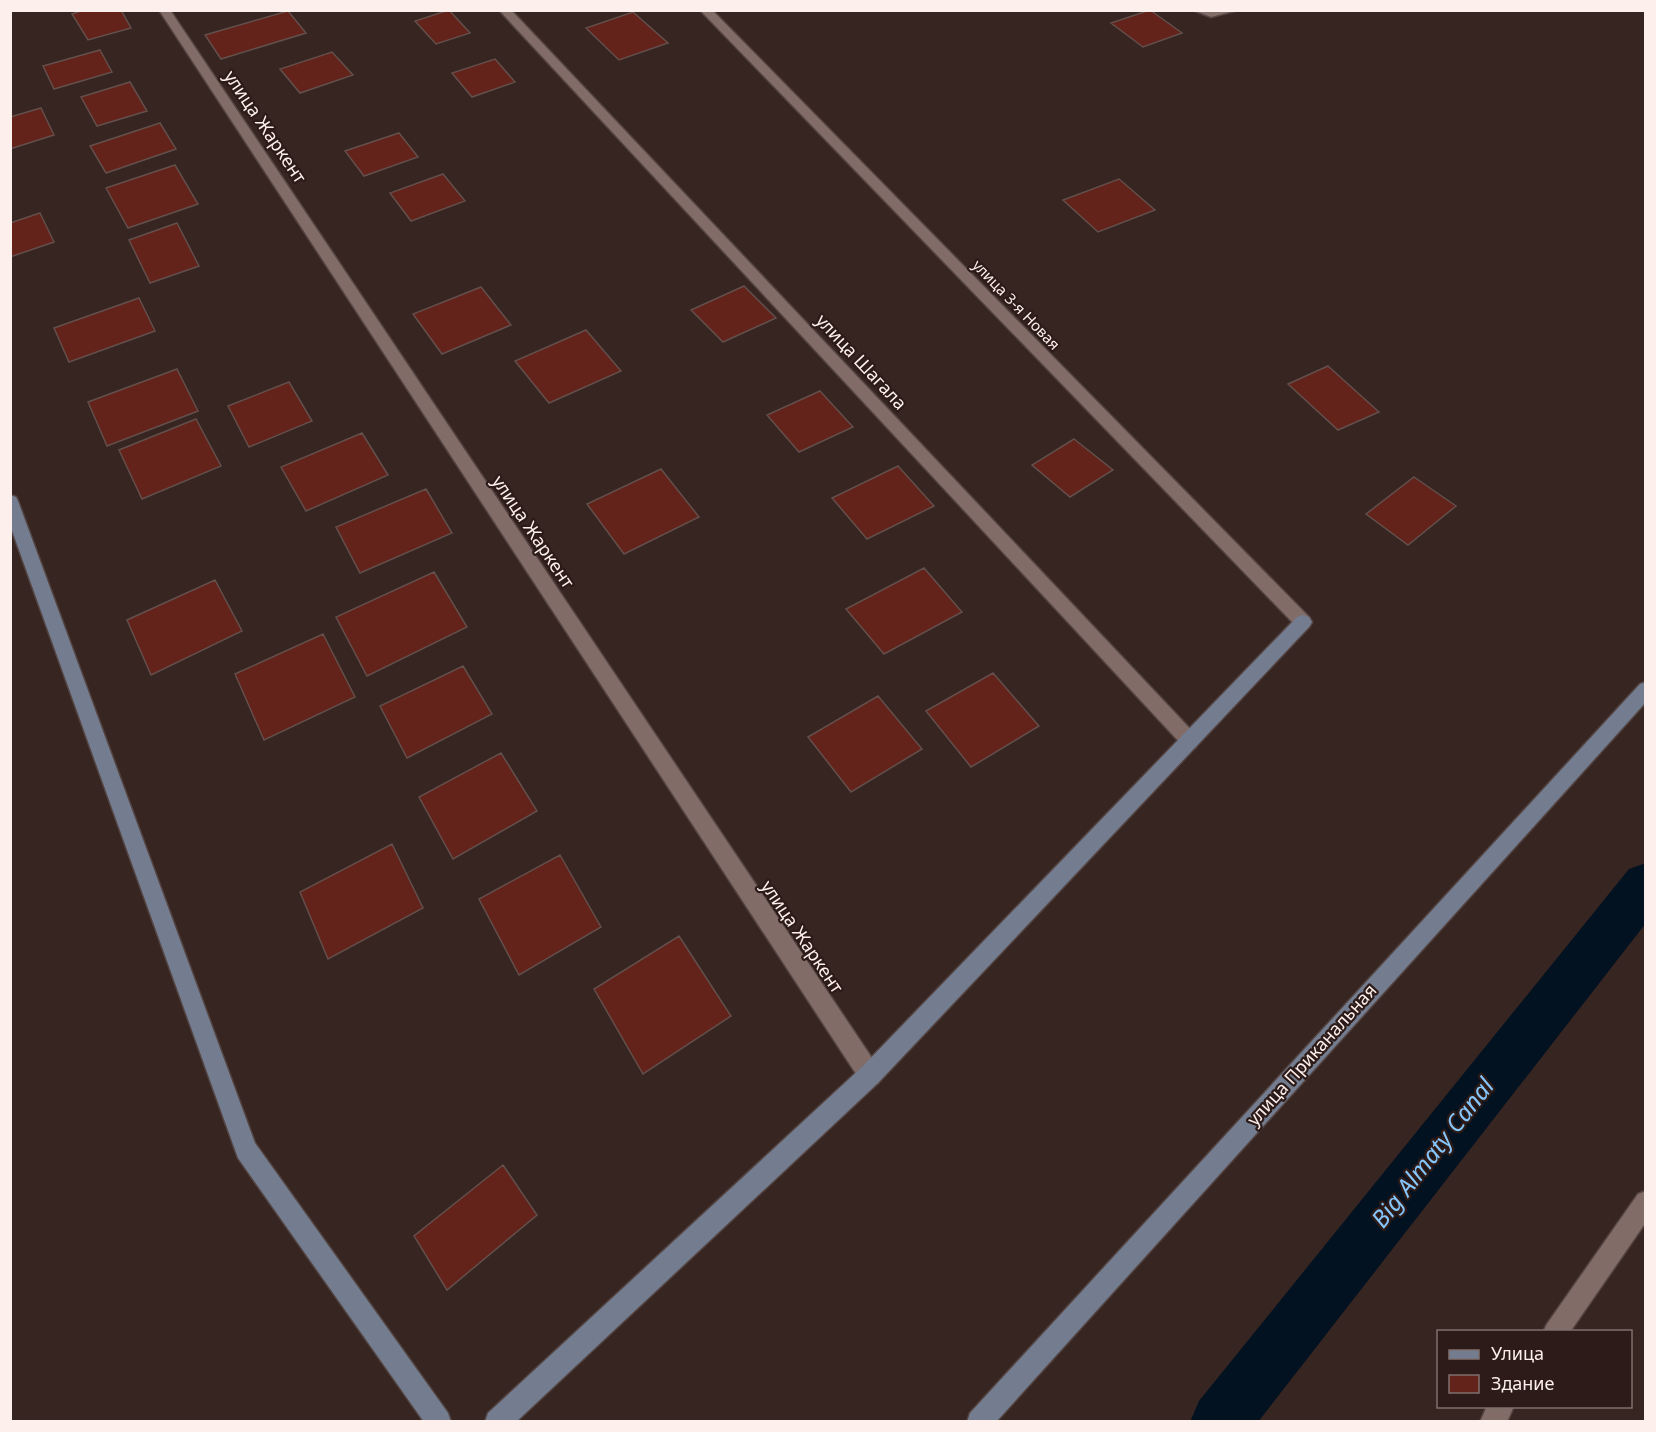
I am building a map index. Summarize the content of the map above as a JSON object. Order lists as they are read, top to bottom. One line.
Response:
{"streets":{"street":["улица Жаркент","улица 3-я Новая","улица Шагала","улица Приканальная"]},"crossings":[["улица 3-я Новая","улица Шагала"]],"water":["Big Almaty Canal"],"legend":["Улица","Здание"]}
